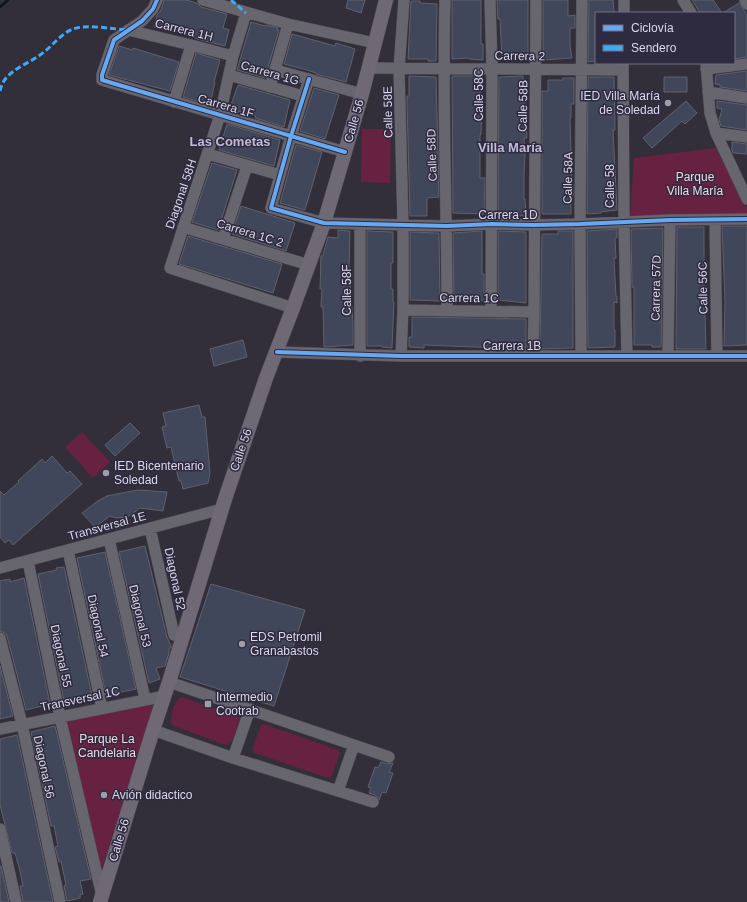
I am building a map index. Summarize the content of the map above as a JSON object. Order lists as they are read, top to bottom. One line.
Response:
{"streets":{"main road":["Calle 56"],"street":["Carrera 1H","Carrera 2","Carrera 1G","Calle 58C","Carrera 1F","Calle 58B","Calle 58E","Calle 58D","Calle 58A","Calle 58","Diagonal 58H","Carrera 1D","Carrera 1C 2","Carrera 57D","Calle 56C","Calle 58F","Carrera 1C","Carrera 1B","Transversal 1E","Diagonal 52","Diagonal 53","Diagonal 54","Diagonal 55","Transversal 1C","Diagonal 56"]},"crossings":[["Carrera 1H","Carrera 1F"],["Carrera 1H","Diagonal 58H"],["Carrera 2","Calle 58C"],["Carrera 2","Calle 58B"],["Carrera 2","Calle 58E"],["Carrera 2","Calle 56"],["Carrera 2","Calle 58D"],["Carrera 2","Calle 58A"],["Carrera 2","Calle 58"],["Carrera 1G","Diagonal 58H"],["Calle 58C","Carrera 1D"],["Calle 58C","Carrera 1C"],["Carrera 1F","Calle 56"],["Carrera 1F","Diagonal 58H"],["Calle 58B","Carrera 1D"],["Calle 58B","Carrera 1C"],["Calle 58B","Carrera 1B"],["Calle 58E","Carrera 1D"],["Calle 56","Diagonal 58H"],["Calle 56","Carrera 1D"],["Calle 56","Carrera 1C 2"],["Calle 56","Carrera 1B"],["Calle 56","Transversal 1E"],["Calle 56","Diagonal 55"],["Calle 56","Transversal 1C"],["Calle 58D","Carrera 1D"],["Calle 58D","Carrera 1C"],["Calle 58A","Carrera 1D"],["Calle 58A","Carrera 1B"],["Calle 58","Carrera 1D"],["Calle 58","Carrera 1B"],["Diagonal 58H","Carrera 1C 2"],["Carrera 1D","Carrera 57D"],["Carrera 1D","Calle 56C"],["Carrera 1D","Calle 58F"],["Carrera 57D","Carrera 1B"],["Calle 56C","Carrera 1B"],["Calle 58F","Carrera 1B"],["Transversal 1E","Diagonal 52"],["Transversal 1E","Diagonal 53"],["Transversal 1E","Diagonal 54"],["Transversal 1E","Diagonal 55"],["Diagonal 53","Transversal 1C"],["Diagonal 54","Transversal 1C"],["Diagonal 55","Transversal 1C"],["Transversal 1C","Diagonal 56"]],"districts":["Las Cometas","Villa María"],"parks":["Parque Villa María","Parque La Candelaria"],"places":{"other":["IED Villa María de Soledad","IED Bicentenario Soledad","EDS Petromil Granabastos","Avión didactico"],"transit":["Intermedio Cootrab"]},"legend":["Ciclovía","Sendero"]}
